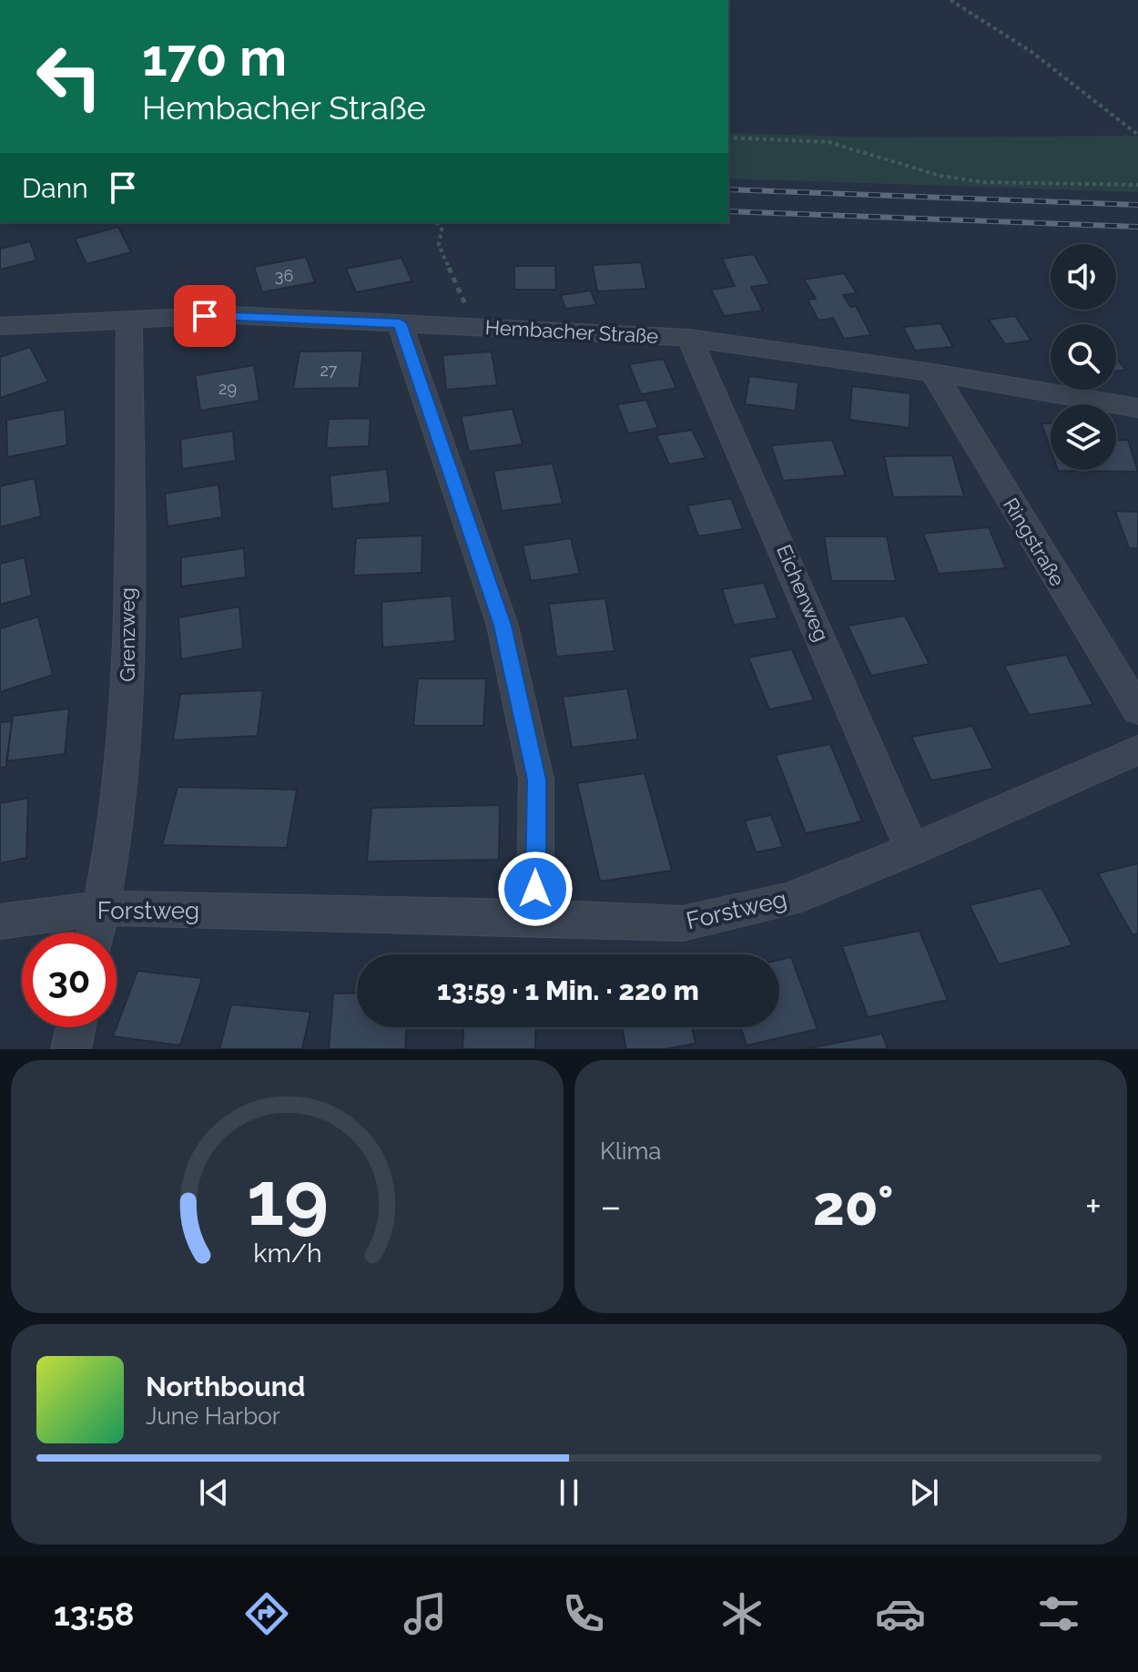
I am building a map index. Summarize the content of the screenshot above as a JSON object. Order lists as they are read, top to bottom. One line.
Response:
{"streets":{"street":["Hembacher Straße","Ringstraße","Eichenweg","Grenzweg","Forstweg"]},"crossings":[["Hembacher Straße","Ringstraße"],["Hembacher Straße","Eichenweg"],["Hembacher Straße","Grenzweg"],["Eichenweg","Forstweg"],["Grenzweg","Forstweg"]],"house_numbers":["36","27","29"],"page":{"turn":["170 m","Hembacher Straße"],"then":"Dann","limit":"30","trip":"13:59 · 1 Min. · 220 m","tile":"Klima","heat":["−","20°","+"],"song":["Northbound","June Harbor"],"tabs":"13:58","gauge":["19","km/h"]}}
